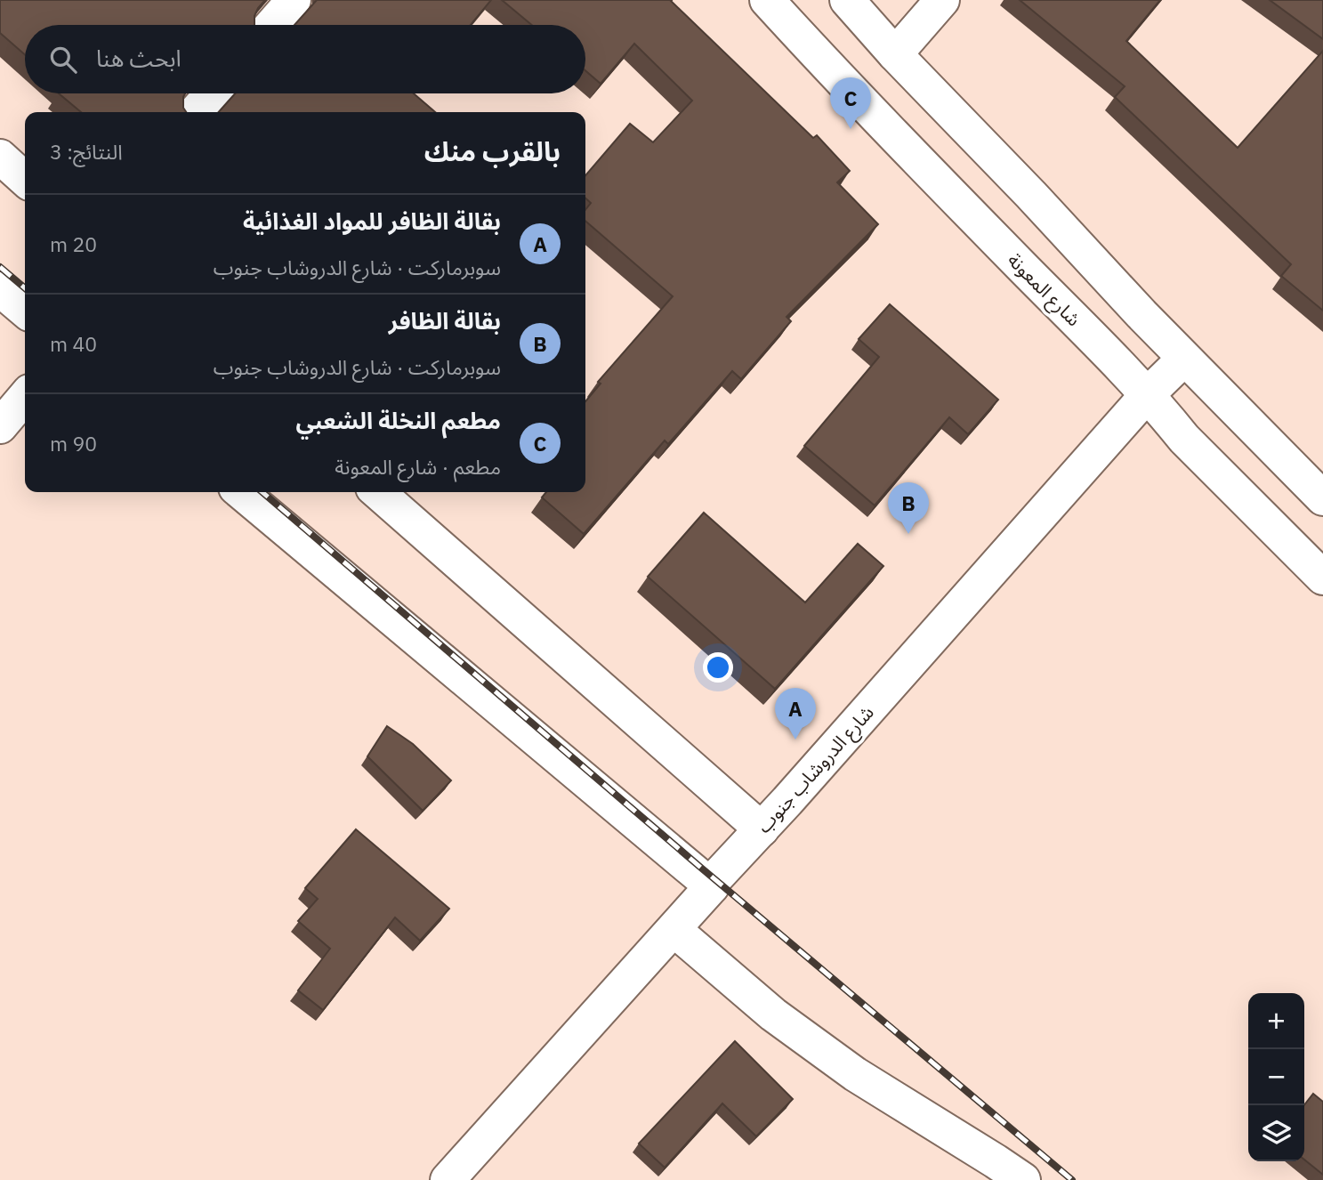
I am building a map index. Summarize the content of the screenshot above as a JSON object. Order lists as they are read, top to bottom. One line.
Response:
{"streets":{"main road":["شارع المعونة","شارع الدروشاب جنوب"]},"crossings":[["شارع المعونة","شارع الدروشاب جنوب"]],"page":{"search":"ابحث هنا","pins":["C","B","A"],"heading":["بالقرب منك","النتائج: 3"],"list":[{"mark":"A","name":"بقالة الظافر للمواد الغذائية","note":"سوبرماركت · شارع الدروشاب جنوب","value":"20 m"},{"mark":"B","name":"بقالة الظافر","note":"سوبرماركت · شارع الدروشاب جنوب","value":"40 m"},{"mark":"C","name":"مطعم النخلة الشعبي","note":"مطعم · شارع المعونة","value":"90 m"}],"map_buttons":["+","−"]}}
